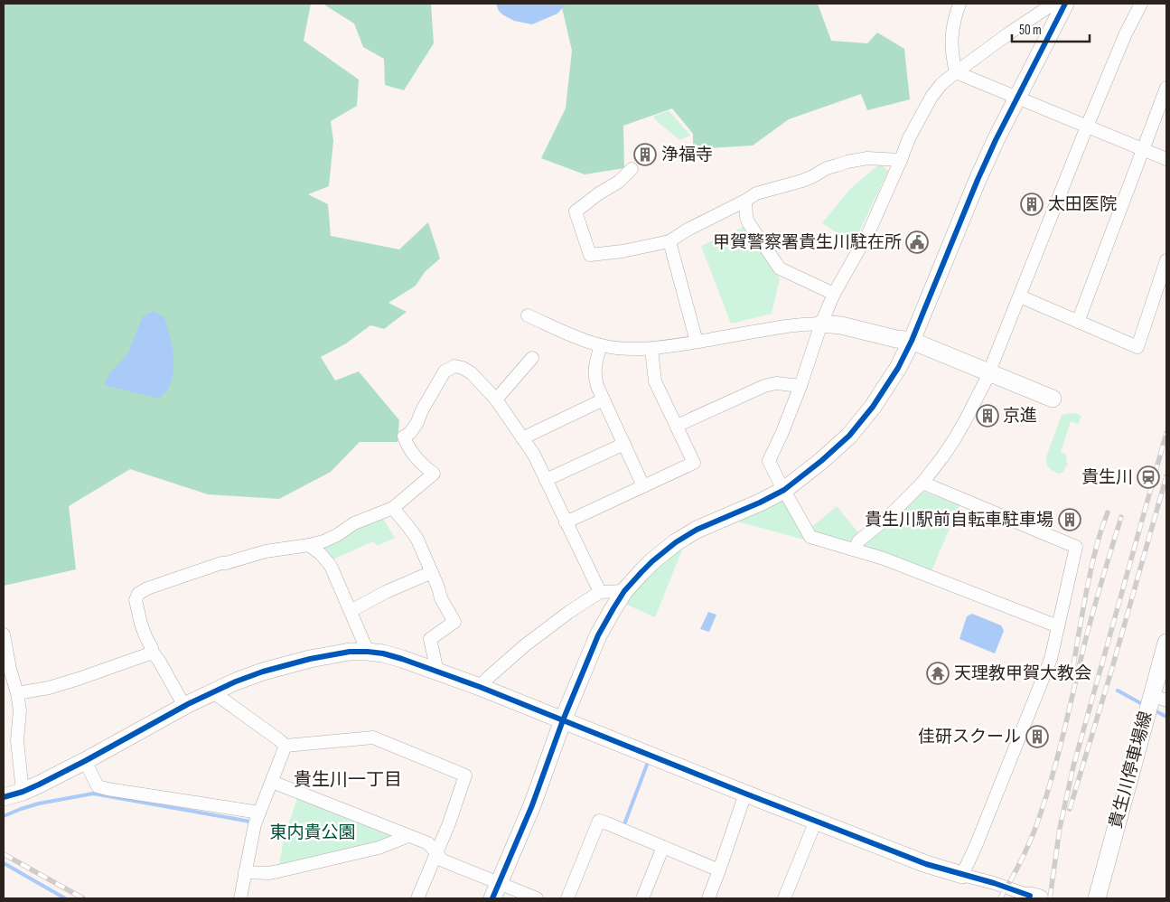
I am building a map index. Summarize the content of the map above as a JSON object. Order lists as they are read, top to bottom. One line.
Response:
{"streets":{"street":["貴生川停車場線"]},"districts":["貴生川一丁目"],"parks":["東内貴公園"],"places":{"building":["浄福寺","太田医院","京進","貴生川駅前自転車駐車場","佳研スクール"],"public building":["甲賀警察署貴生川駐在所"],"station":["貴生川"],"temple":["天理教甲賀大教会"]},"scale_bar":"50 m"}
